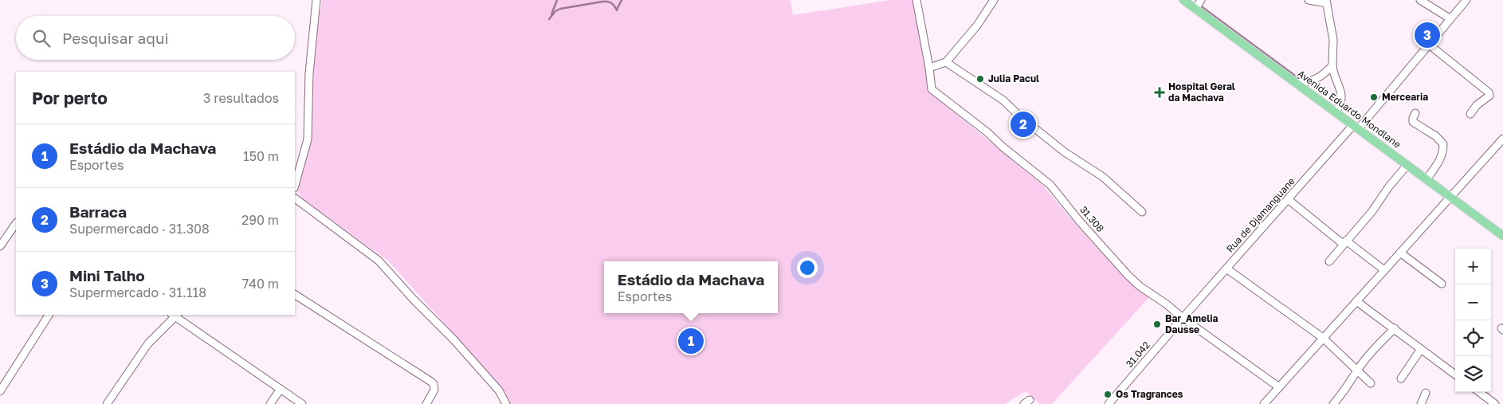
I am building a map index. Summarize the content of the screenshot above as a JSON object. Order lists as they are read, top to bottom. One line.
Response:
{"streets":{"main road":["Avenida Eduardo Mondlane"],"street":["Rua de Djamanguane","31.308","31.042"]},"crossings":[["Avenida Eduardo Mondlane","Rua de Djamanguane"],["Rua de Djamanguane","31.308"],["Rua de Djamanguane","31.042"],["31.308","31.042"]],"places":{"other":["Julia Pacul","Mercearia","Bar_Amelia Dausse","Os Tragrances"],"health":["Hospital Geral da Machava"]},"page":{"search":"Pesquisar aqui","pins":["3","2","1"],"heading":["Por perto","3 resultados"],"list":[{"mark":"1","name":"Estádio da Machava","note":"Esportes","value":"150 m"},{"mark":"2","name":"Barraca","note":"Supermercado · 31.308","value":"290 m"},{"mark":"3","name":"Mini Talho","note":"Supermercado · 31.118","value":"740 m"}],"map_buttons":["+","−"],"popup":["Estádio da Machava","Esportes"]}}
